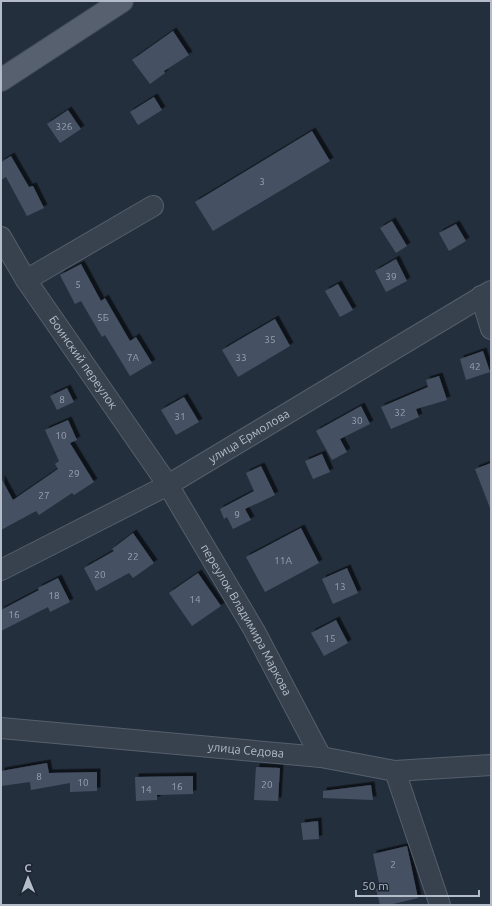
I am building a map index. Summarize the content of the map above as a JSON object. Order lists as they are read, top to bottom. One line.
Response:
{"streets":{"street":["Боинский переулок","улица Ермолова","переулок Владимира Маркова","улица Седова"]},"crossings":[["Боинский переулок","улица Ермолова"],["Боинский переулок","переулок Владимира Маркова"],["улица Ермолова","переулок Владимира Маркова"],["переулок Владимира Маркова","улица Седова"]],"house_numbers":["326","3","39","5","5Б","35","7А","33","42","8","32","31","30","10","29","27","9","22","11А","20","13","18","14","16","15","8","10","20","16","14","2"],"scale_bar":"50 m","north":"top"}
